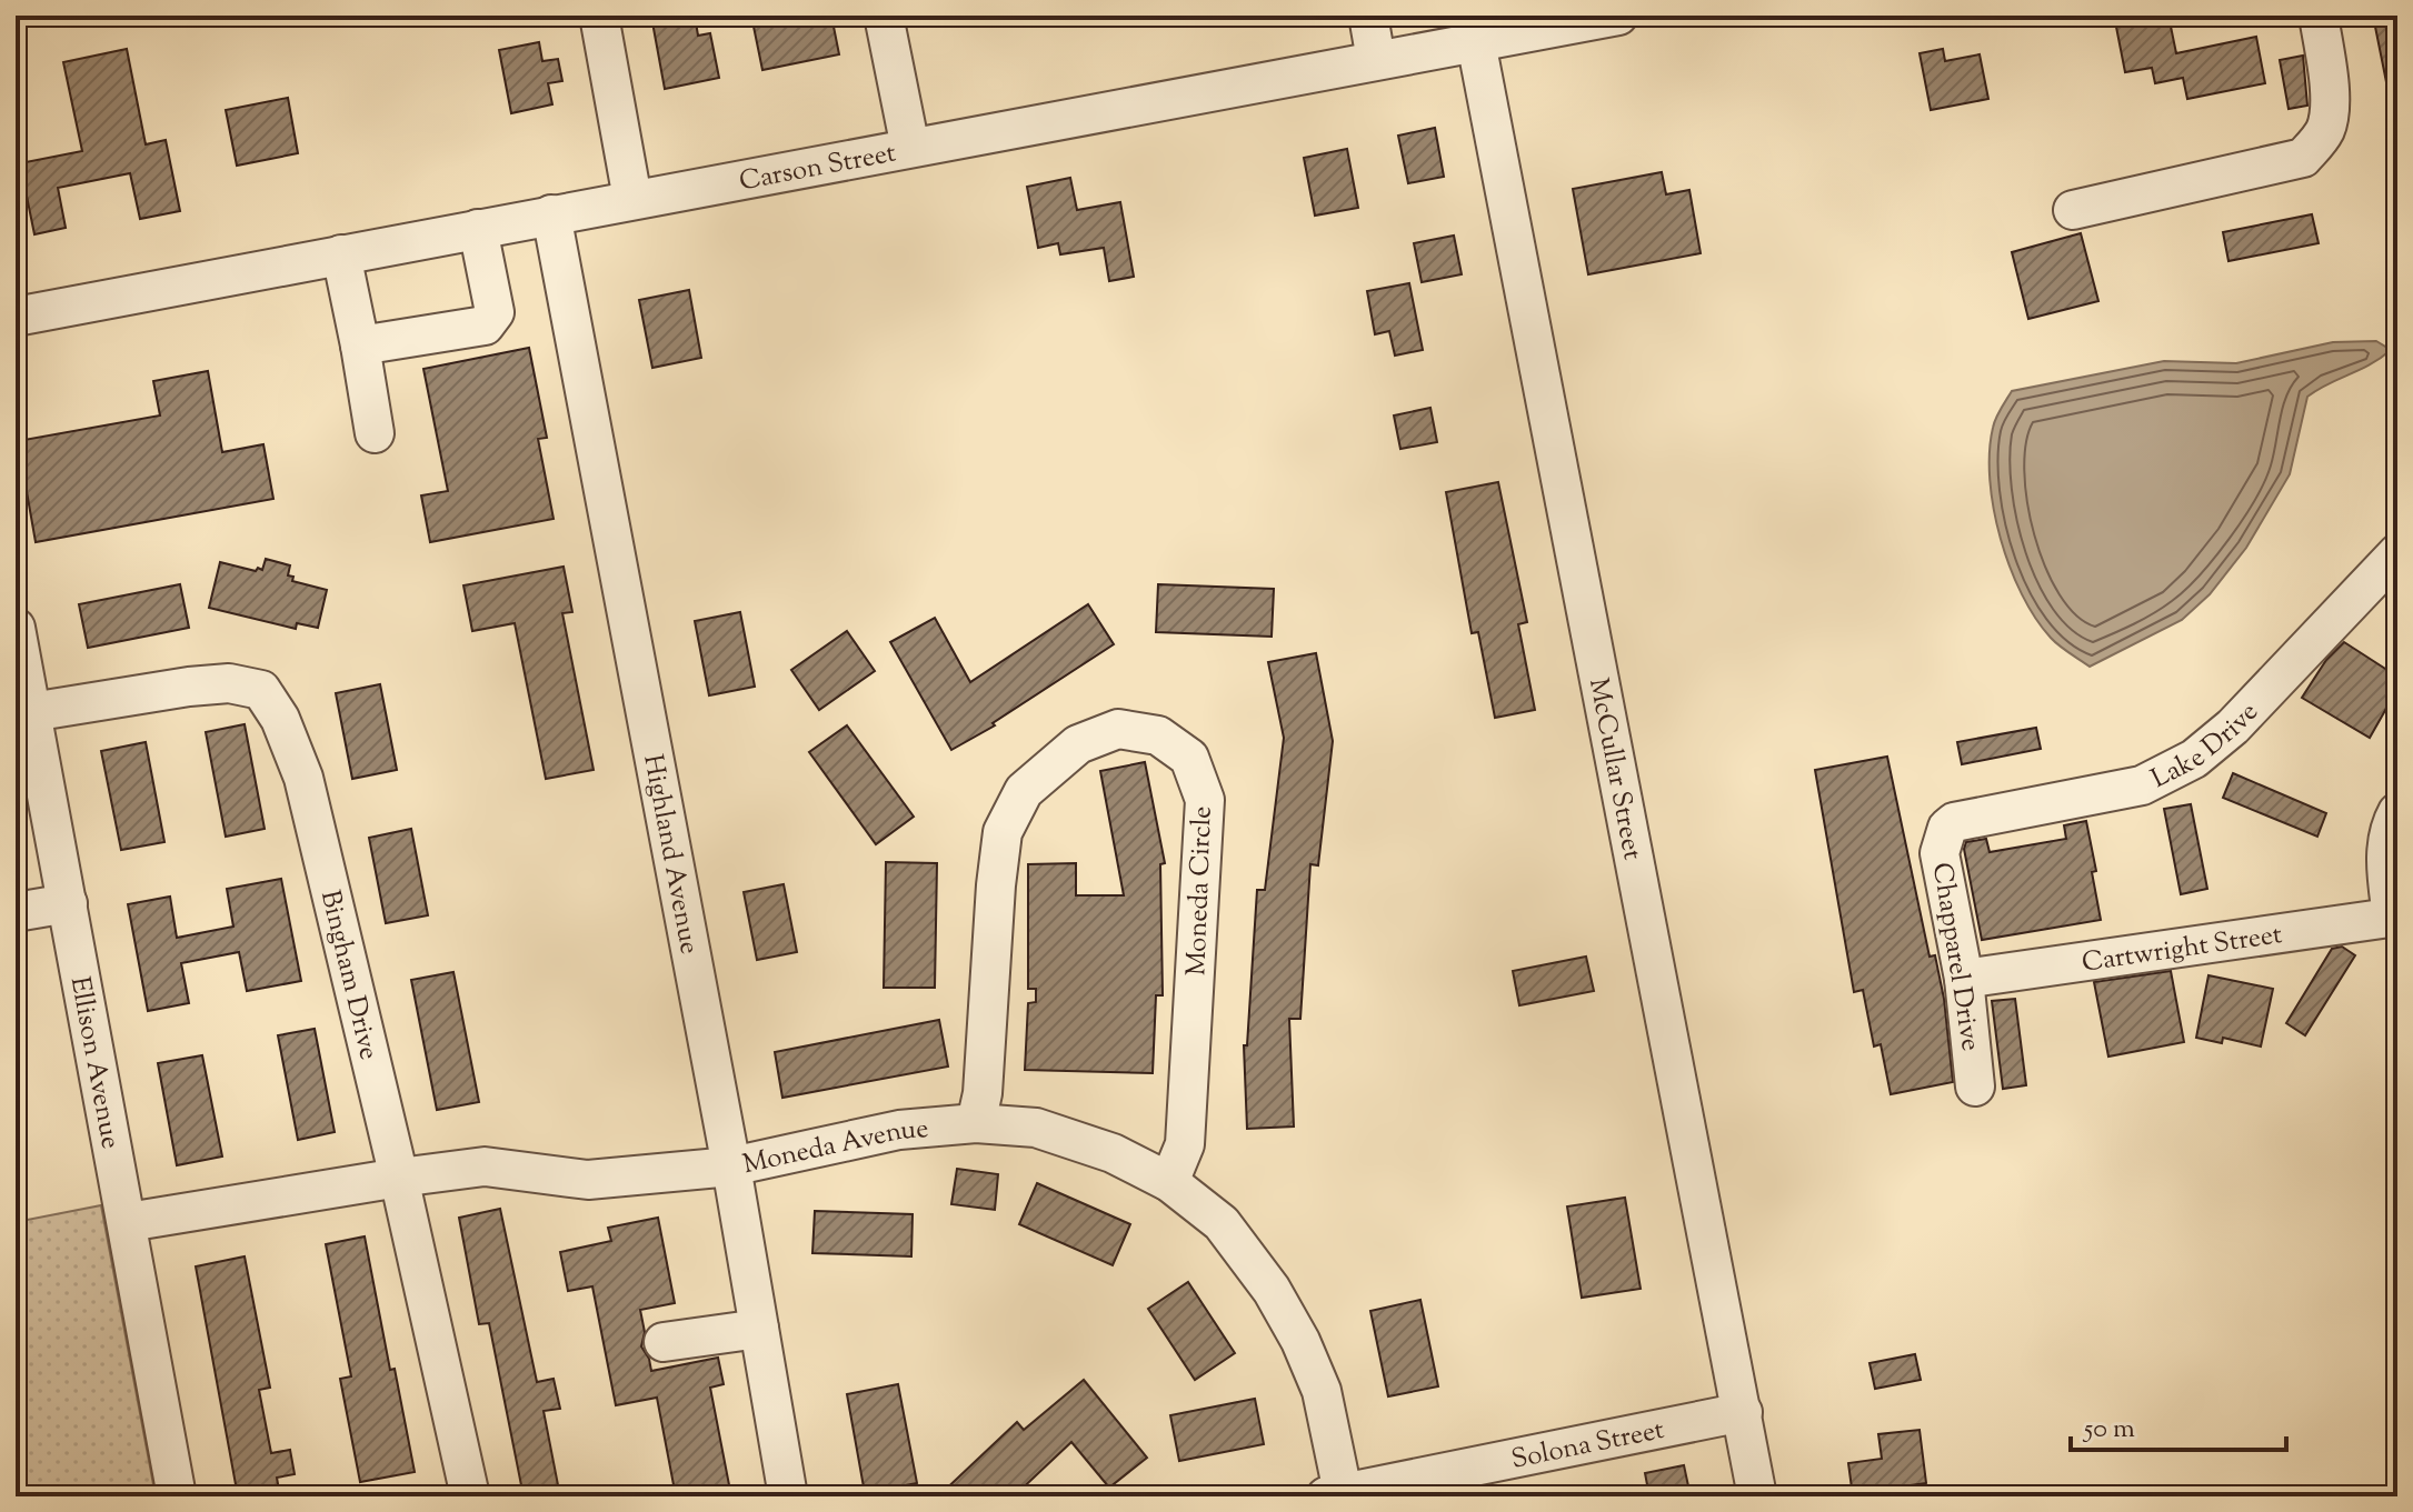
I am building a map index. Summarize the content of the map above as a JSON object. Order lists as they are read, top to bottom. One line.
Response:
{"streets":{"street":["Carson Street","Lake Drive","McCullar Street","Highland Avenue","Moneda Circle","Cartwright Street","Chapparel Drive","Bingham Drive","Ellison Avenue","Moneda Avenue","Solona Street"]},"crossings":[["Carson Street","McCullar Street"],["Carson Street","Highland Avenue"],["Lake Drive","Chapparel Drive"],["McCullar Street","Solona Street"],["Highland Avenue","Moneda Avenue"],["Moneda Circle","Moneda Avenue"],["Cartwright Street","Chapparel Drive"],["Bingham Drive","Ellison Avenue"],["Bingham Drive","Moneda Avenue"],["Ellison Avenue","Moneda Avenue"],["Moneda Avenue","Solona Street"]],"scale_bar":"50 m"}
